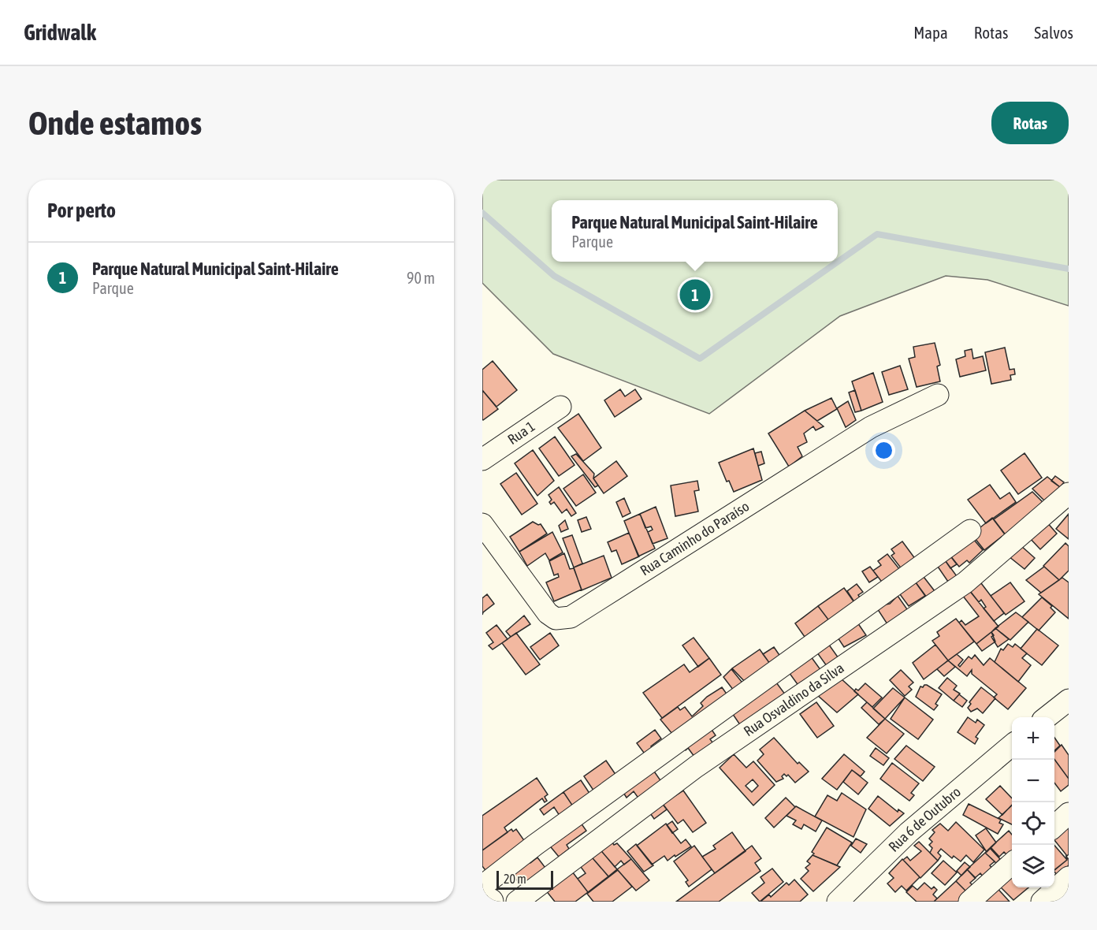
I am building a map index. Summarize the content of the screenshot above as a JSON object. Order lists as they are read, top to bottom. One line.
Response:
{"streets":{"street":["Rua 1","Rua Caminho do Paraíso","Rua Osvaldino da Silva","Rua 6 de Outubro"]},"scale_bar":"20 m","page":{"header":"Gridwalk","nav":["Mapa","Rotas","Salvos"],"buttons":"Rotas","title":"Onde estamos","heading":"Por perto","popup":["Parque Natural Municipal Saint-Hilaire","Parque"],"list":[{"mark":"1","name":"Parque Natural Municipal Saint-Hilaire","note":"Parque","value":"90 m"}],"pins":"1","map_buttons":["+","−"],"scale":"20 m"}}
